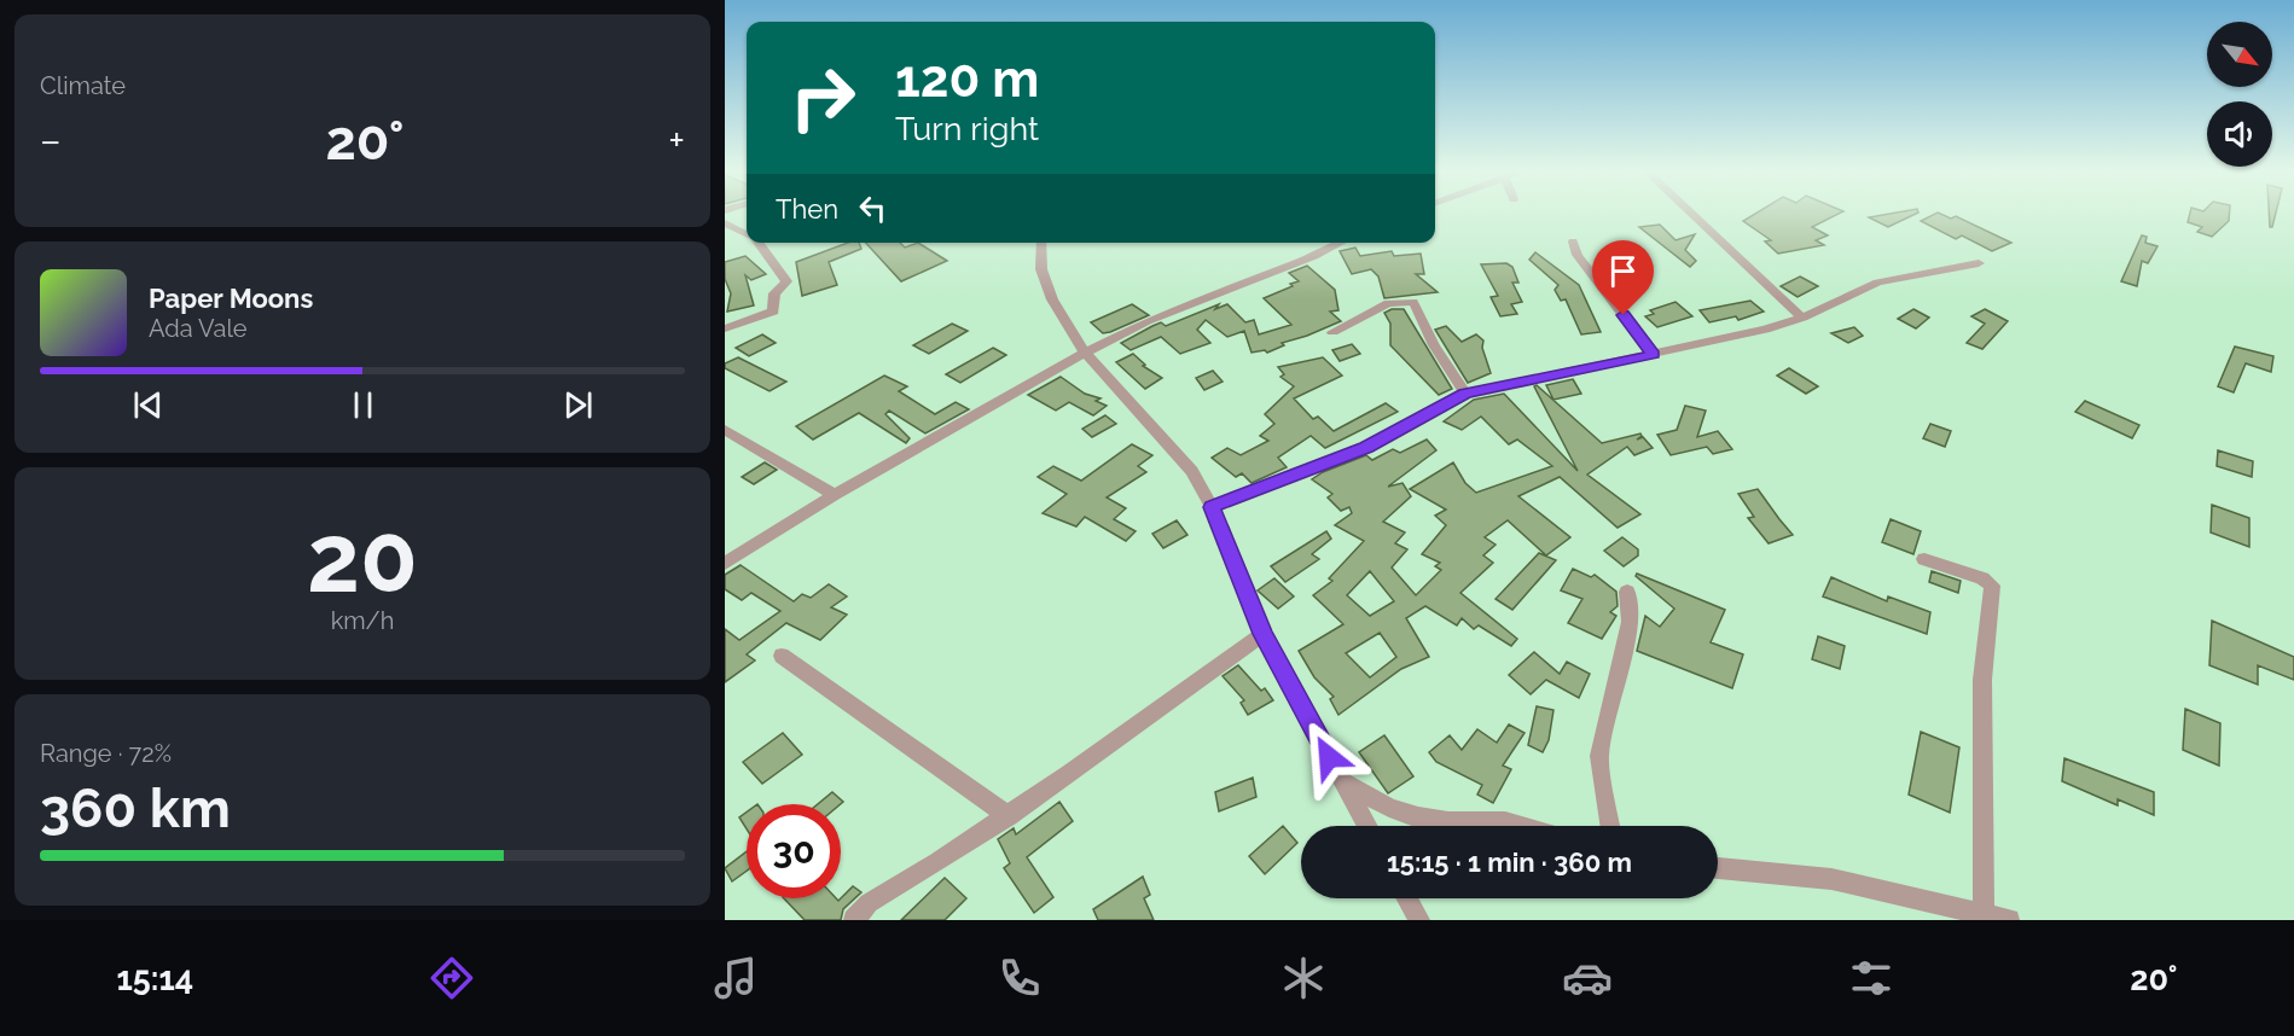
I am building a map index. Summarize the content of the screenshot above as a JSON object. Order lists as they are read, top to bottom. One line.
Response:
{"north":"bottom right","page":{"tile":["Climate",["20","km/h"],["Range · 72%","360 km"]],"turn":["120 m","Turn right"],"heat":["−","20°","+"],"then":"Then","song":["Paper Moons","Ada Vale"],"limit":"30","trip":"15:15 · 1 min · 360 m","tabs":["15:14","20°"]}}
